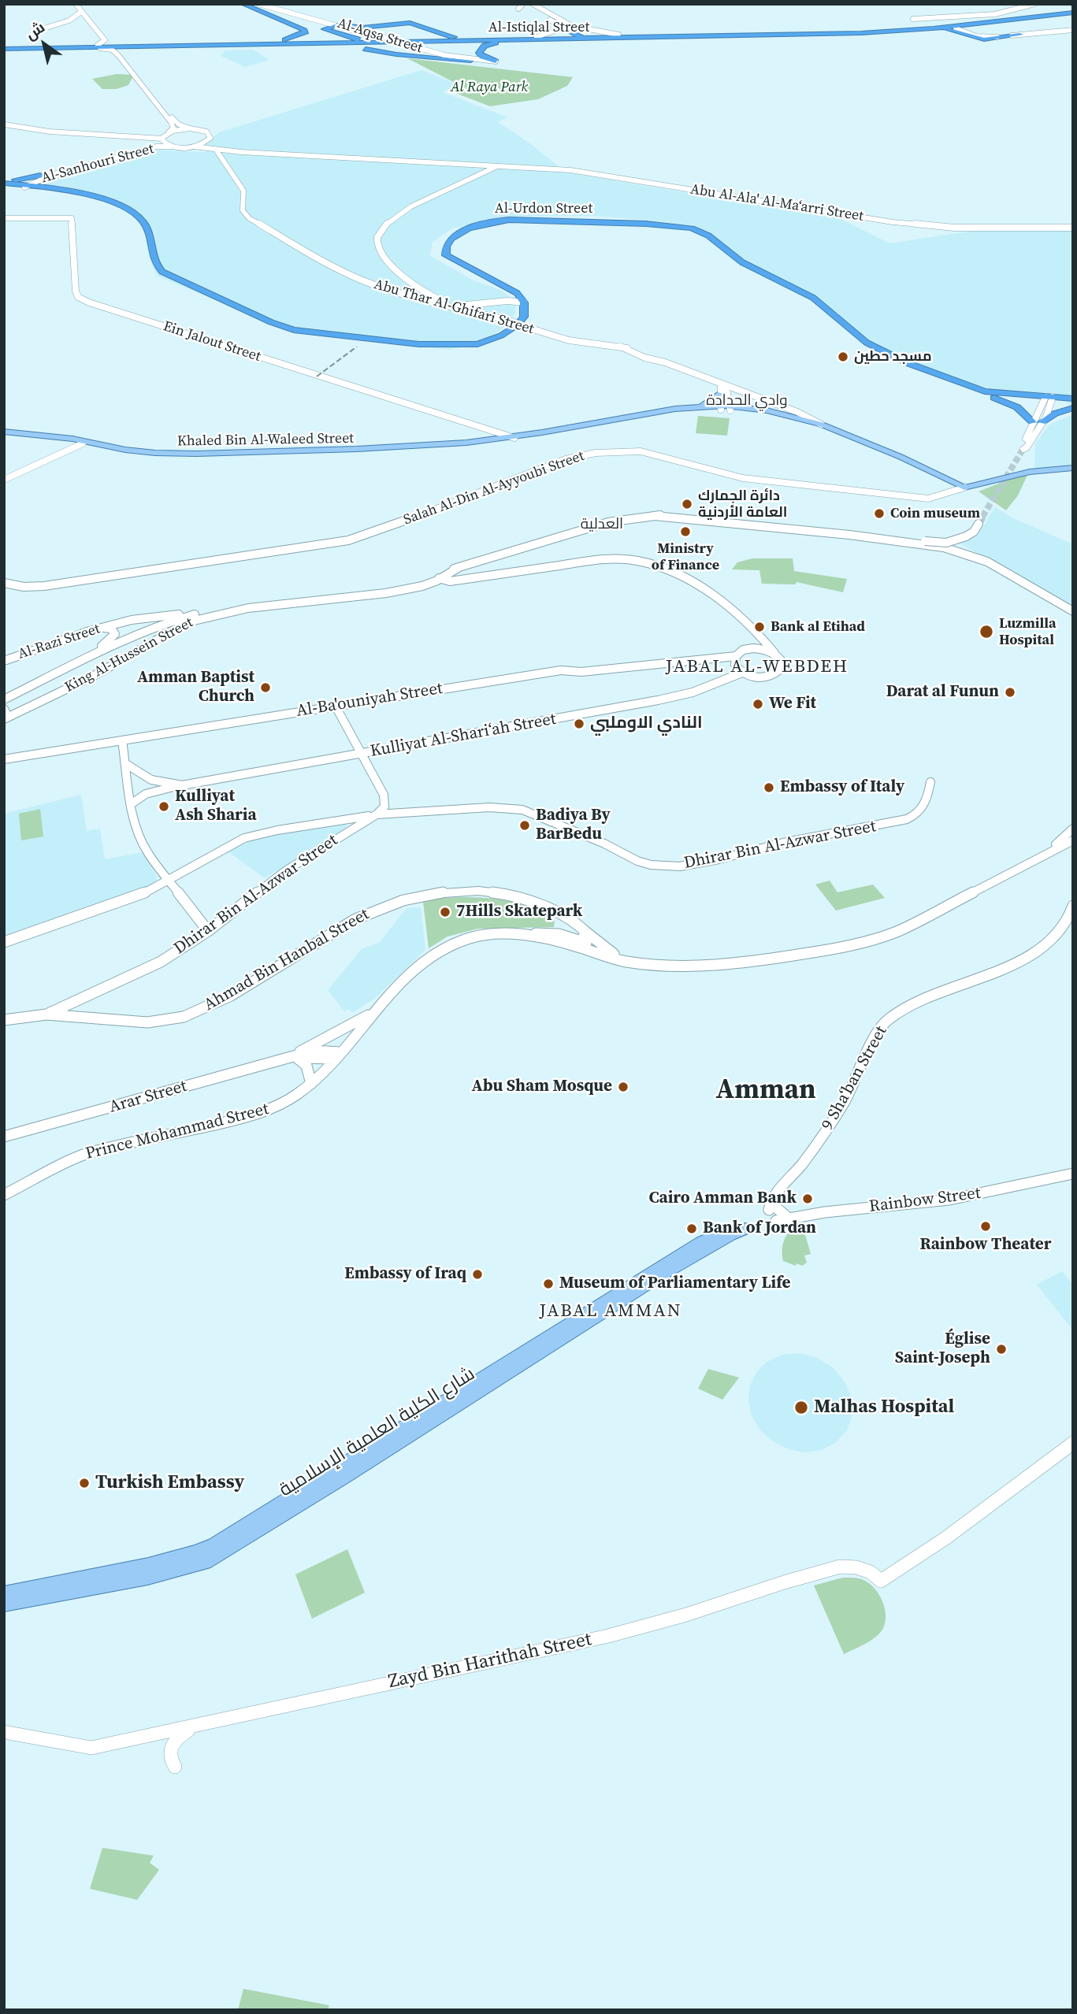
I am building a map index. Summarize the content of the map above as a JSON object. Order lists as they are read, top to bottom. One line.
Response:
{"streets":{"highway":["Al-Istiqlal Street","Al-Urdon Street"],"main road":["Khaled Bin Al-Waleed Street","شارع الكلية العلمية الإسلامية"],"street":["Al-Aqsa Street","Al-Sanhouri Street","Abu Thar Al-Ghifari Street","Ein Jalout Street","Salah Al-Din Al-Ayyoubi Street","Al-Razi Street","King Al-Hussein Street","Al-Ba'ouniyah Street","Kulliyat Al-Shariʻah Street","Dhirar Bin Al-Azwar Street","Ahmad Bin Hanbal Street","9 Shaʻban Street","Arar Street","Prince Mohammad Street","Rainbow Street","Zayd Bin Harithah Street"]},"crossings":[["Al-Istiqlal Street","Al-Aqsa Street"],["Al-Sanhouri Street","Al-Urdon Street"],["Abu Thar Al-Ghifari Street","Khaled Bin Al-Waleed Street"],["Ein Jalout Street","Khaled Bin Al-Waleed Street"],["Khaled Bin Al-Waleed Street","Salah Al-Din Al-Ayyoubi Street"],["Al-Razi Street","King Al-Hussein Street"],["Al-Ba'ouniyah Street","Kulliyat Al-Shariʻah Street"],["Dhirar Bin Al-Azwar Street","Ahmad Bin Hanbal Street"],["Ahmad Bin Hanbal Street","Prince Mohammad Street"],["9 Shaʻban Street","Rainbow Street"],["Arar Street","Prince Mohammad Street"]],"districts":["وادي الحدادة","العدلية","JABAL AL-WEBDEH","Amman","JABAL AMMAN"],"parks":["Al Raya Park"],"places":["مسجد حطين","دائرة الجمارك العامة الأردنية","Coin museum","Ministry of Finance","Bank al Etihad","Luzmilla Hospital","Amman Baptist Church","Darat al Funun","We Fit","النادي الاوملبي","Embassy of Italy","Kulliyat Ash Sharia","Badiya By BarBedu","7Hills Skatepark","Abu Sham Mosque","Cairo Amman Bank","Rainbow Theater","Bank of Jordan","Embassy of Iraq","Museum of Parliamentary Life","Église Saint-Joseph","Malhas Hospital","Turkish Embassy"],"north":"top left"}
